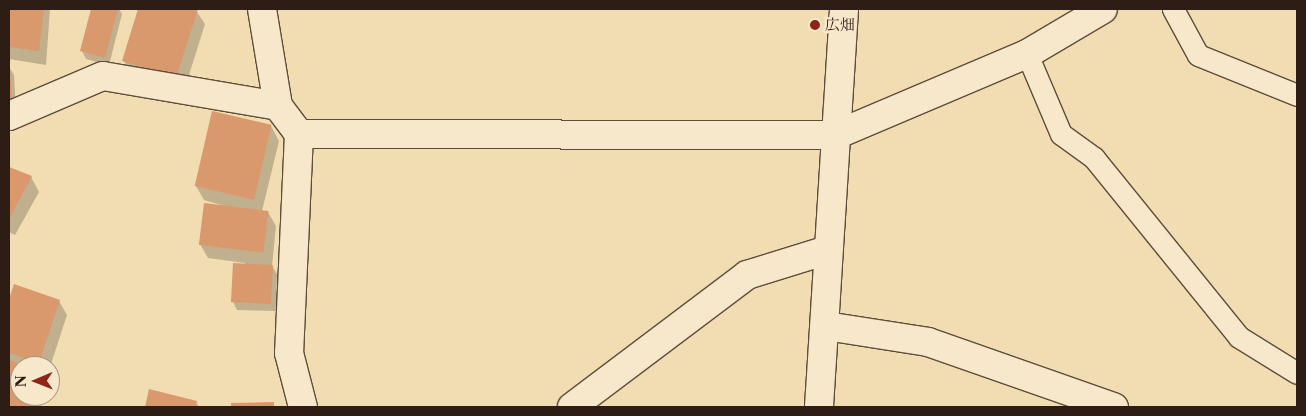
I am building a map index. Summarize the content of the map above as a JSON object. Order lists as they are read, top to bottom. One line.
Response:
{"places":["広畑"],"north":"left"}
